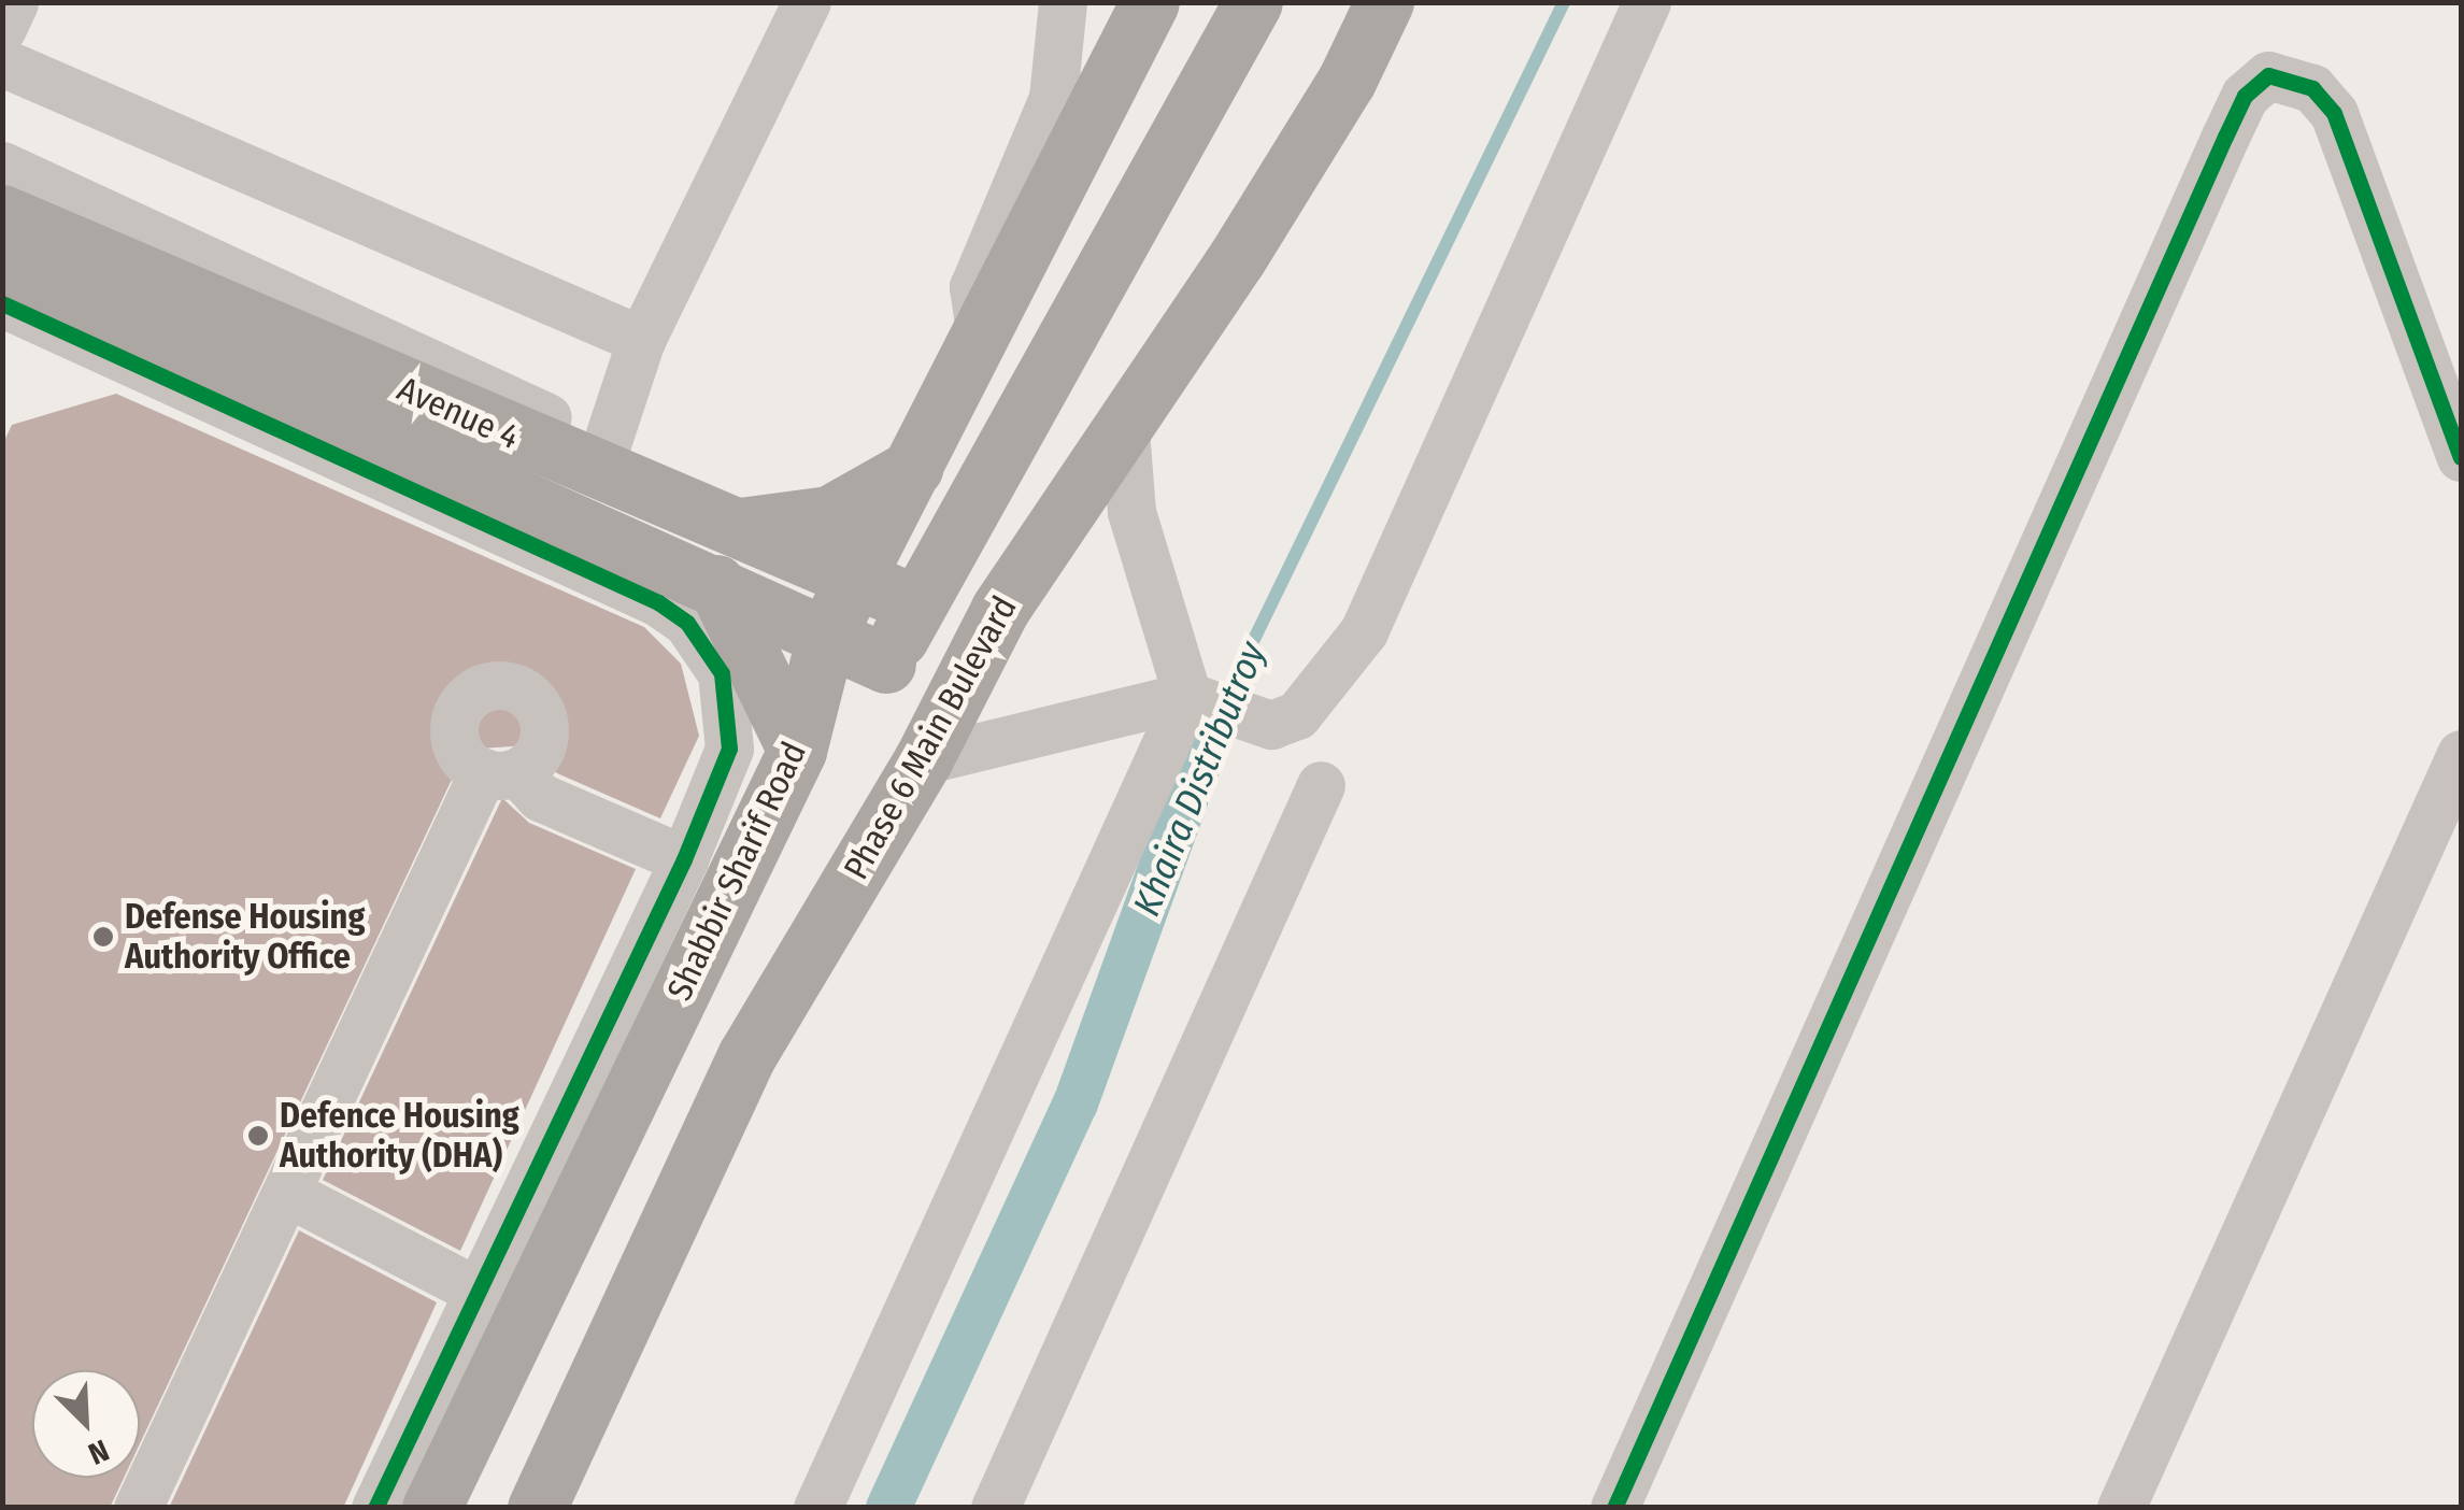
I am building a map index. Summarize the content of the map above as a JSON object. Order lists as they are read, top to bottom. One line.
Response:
{"streets":{"main road":["Avenue 4","Phase 6 Main Bulevard","Shabbir Sharif Road"]},"crossings":[["Avenue 4","Shabbir Sharif Road"]],"water":["Khaira Distributroy"],"places":["Defense Housing Authority Office","Defence Housing Authority (DHA)"],"north":"bottom right"}
